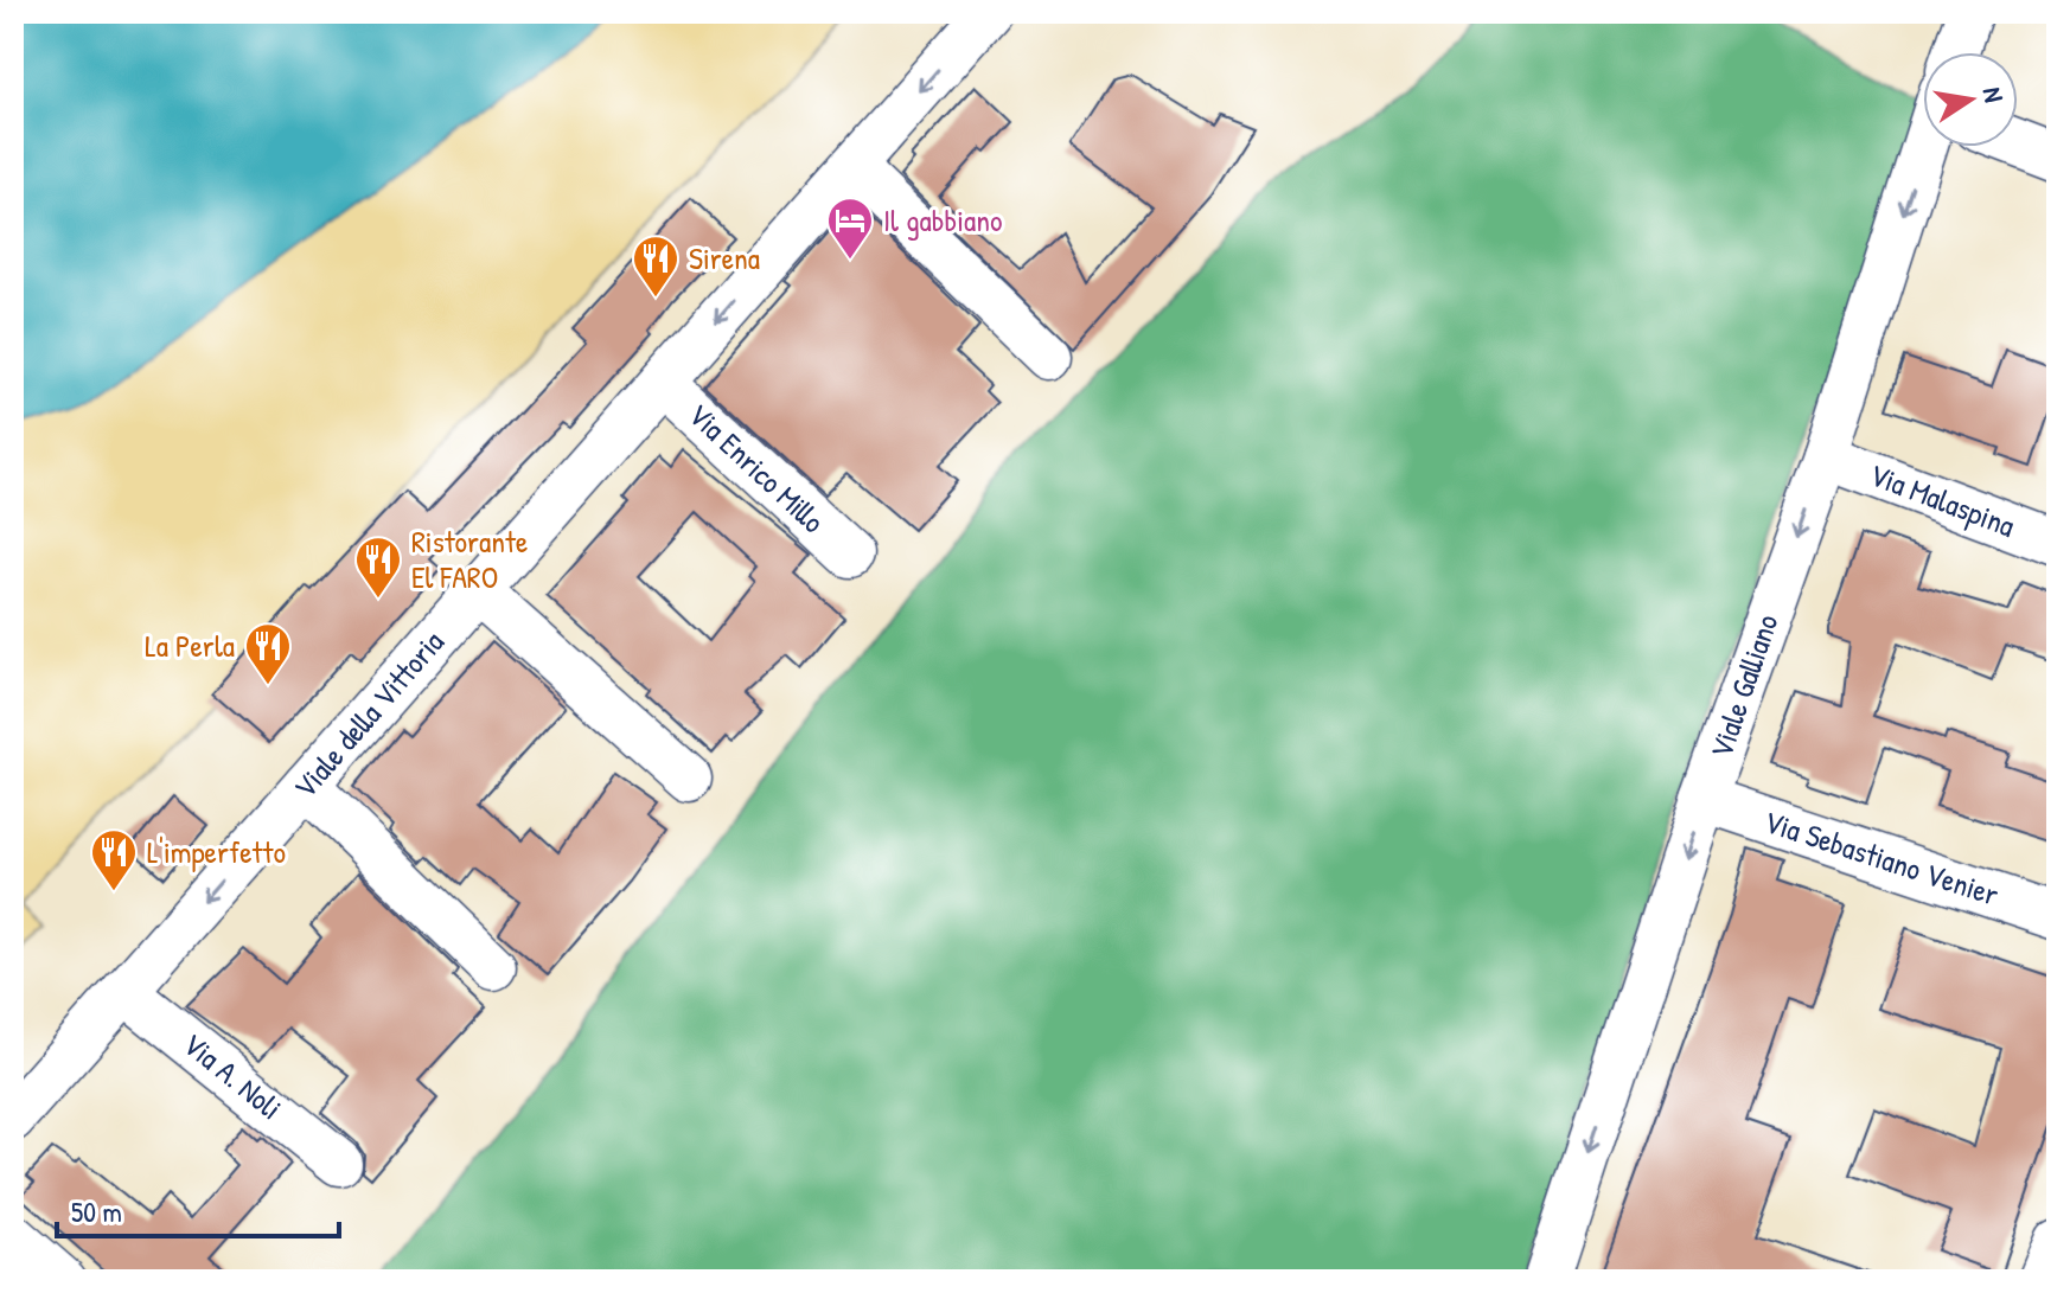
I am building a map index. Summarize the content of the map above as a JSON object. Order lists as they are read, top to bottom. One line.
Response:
{"streets":{"street":["Via Enrico Millo","Via Malaspina","Viale Galliano","Viale della Vittoria","Via Sebastiano Venier","Via A. Noli"]},"crossings":[["Via Enrico Millo","Viale della Vittoria"],["Via Malaspina","Viale Galliano"],["Viale Galliano","Via Sebastiano Venier"],["Viale della Vittoria","Via A. Noli"]],"one_way":["Viale Galliano","Viale della Vittoria"],"places":{"hotel":["Il gabbiano"],"restaurant":["Sirena","Ristorante El FARO","La Perla","L'imperfetto"]},"scale_bar":"50 m","north":"right"}
